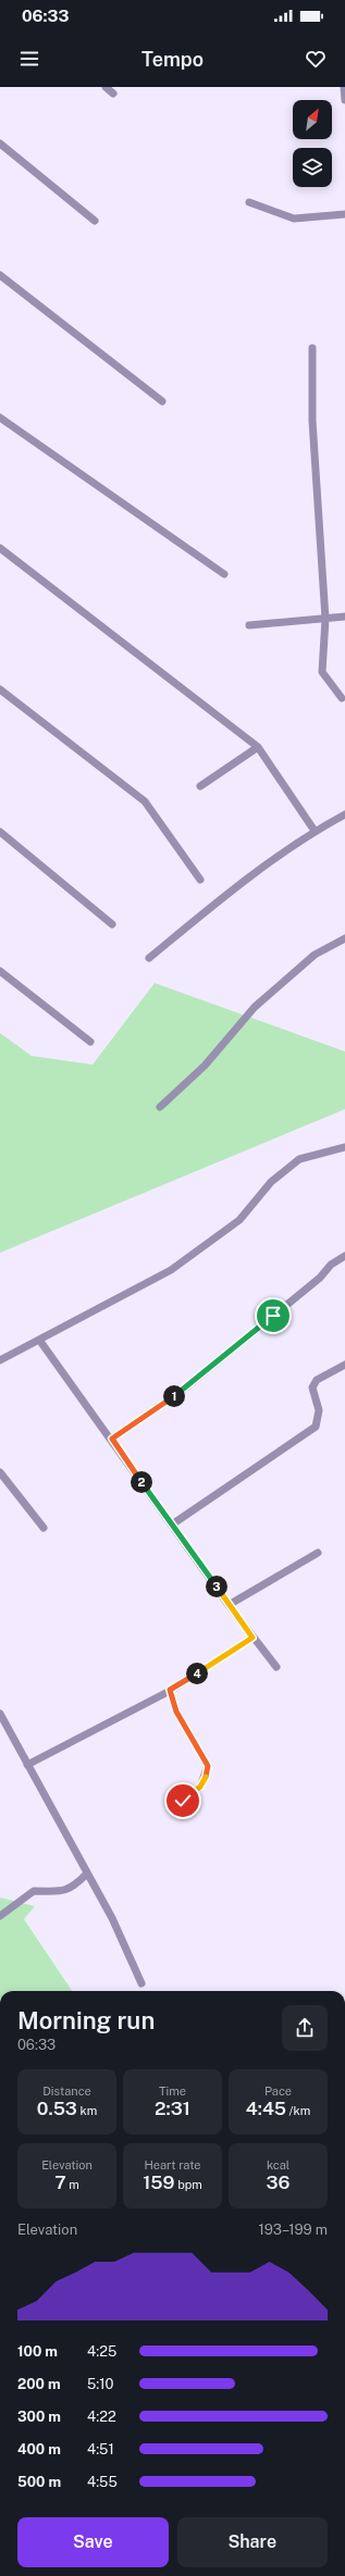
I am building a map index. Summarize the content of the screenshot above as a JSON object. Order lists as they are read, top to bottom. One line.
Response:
{"north":"top right","page":{"status":"06:33","header":"Tempo","pins":["1","2","3","4"],"heading":["Morning run","06:33"],"stats":[["Distance","0.53 km"],["Time","2:31"],["Pace","4:45 /km"],["Elevation","7 m"],["Heart rate","159 bpm"],["kcal","36"]],"chart":["Elevation","193–199 m"],"list":[{"name":"100 m","note":"4:25"},{"name":"200 m","note":"5:10"},{"name":"300 m","note":"4:22"},{"name":"400 m","note":"4:51"},{"name":"500 m","note":"4:55"}],"buttons":["Save","Share"]}}
